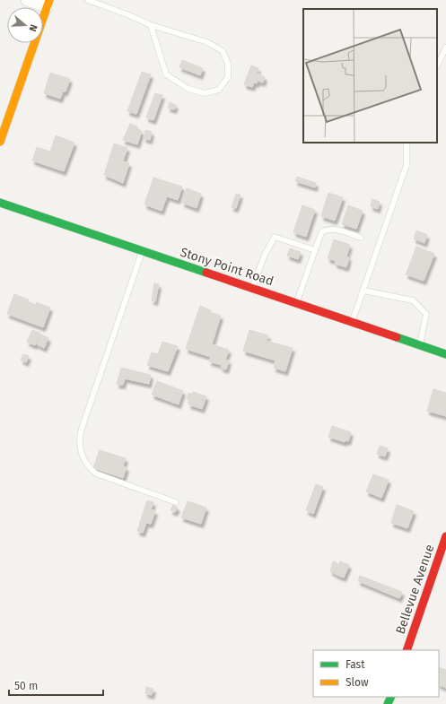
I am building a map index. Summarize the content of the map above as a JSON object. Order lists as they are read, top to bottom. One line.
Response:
{"streets":{"main road":["Stony Point Road","Bellevue Avenue"]},"legend":["Fast","Slow"],"scale_bar":"50 m","north":"right"}
